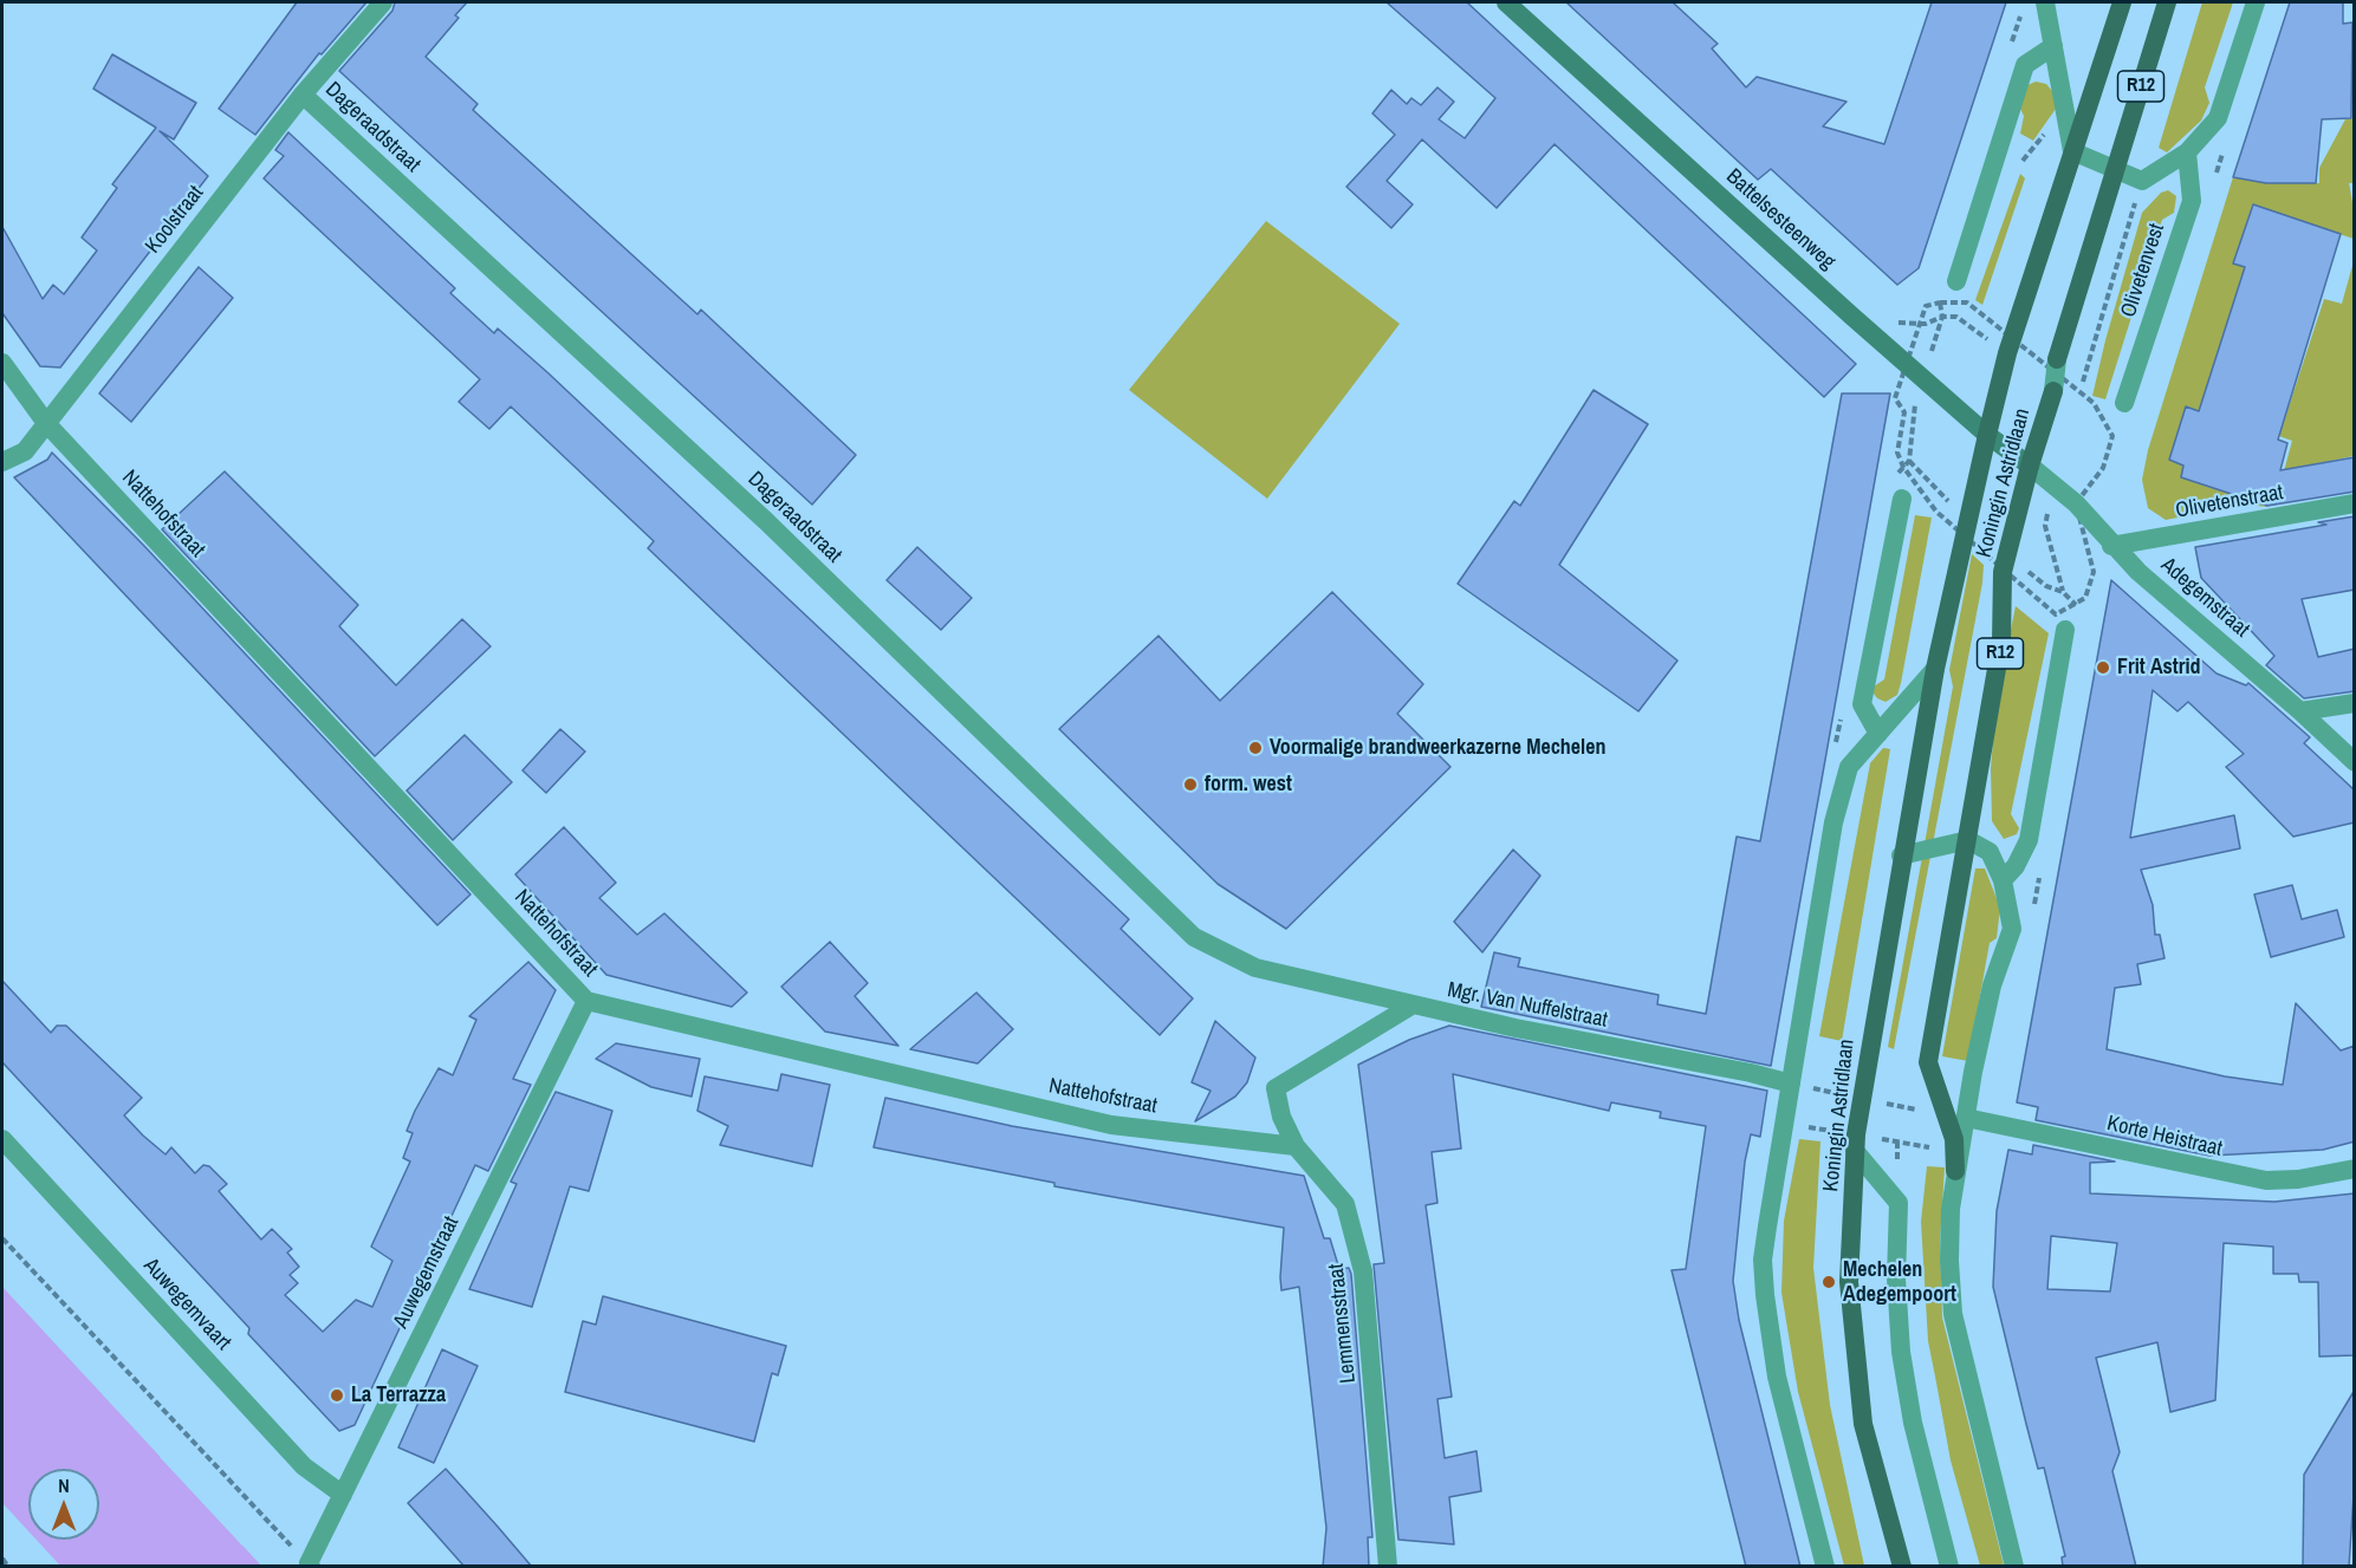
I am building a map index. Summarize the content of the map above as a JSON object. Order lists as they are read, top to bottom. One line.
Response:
{"streets":{"main road":["R12","Battelsesteenweg","Koningin Astridlaan"],"street":["Dageraadstraat","Koolstraat","Olivetenvest","Olivetenstraat","Nattehofstraat","Adegemstraat","Mgr. Van Nuffelstraat","Korte Heistraat","Auwegemstraat","Auwegemvaart","Lemmensstraat"]},"crossings":[["R12","Koningin Astridlaan"],["Dageraadstraat","Koolstraat"],["Dageraadstraat","Mgr. Van Nuffelstraat"],["Koolstraat","Nattehofstraat"],["Battelsesteenweg","Koningin Astridlaan"],["Battelsesteenweg","Adegemstraat"],["Koningin Astridlaan","Adegemstraat"],["Koningin Astridlaan","Mgr. Van Nuffelstraat"],["Koningin Astridlaan","Korte Heistraat"],["Olivetenstraat","Adegemstraat"],["Nattehofstraat","Auwegemstraat"],["Nattehofstraat","Lemmensstraat"],["Mgr. Van Nuffelstraat","Lemmensstraat"],["Auwegemstraat","Auwegemvaart"]],"places":["Frit Astrid","Voormalige brandweerkazerne Mechelen","form. west","Mechelen Adegempoort","La Terrazza"],"north":"top"}
